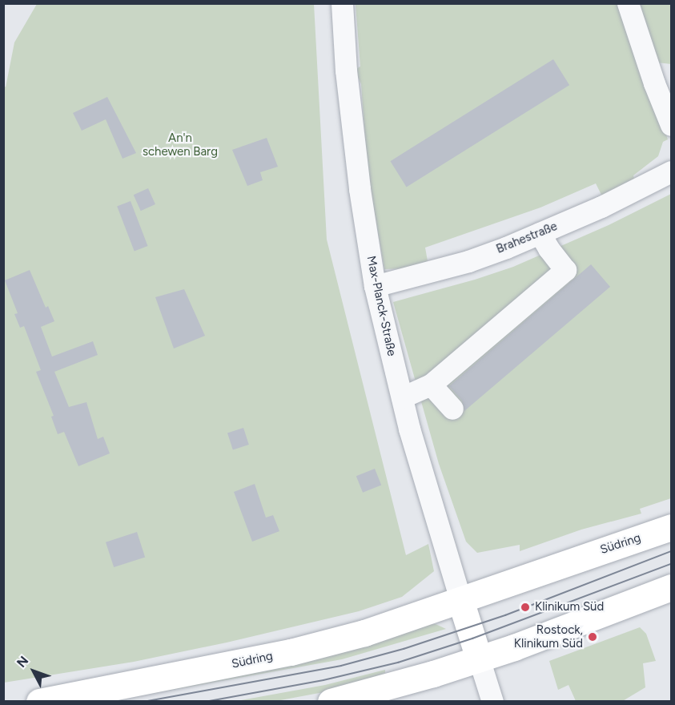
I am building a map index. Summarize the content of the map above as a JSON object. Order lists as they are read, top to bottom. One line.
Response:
{"streets":{"main road":["Südring"],"street":["Brahestraße","Max-Planck-Straße"]},"crossings":[["Brahestraße","Max-Planck-Straße"],["Max-Planck-Straße","Südring"]],"parks":["An'n schewen Barg"],"places":["Klinikum Süd","Rostock, Klinikum Süd"],"north":"top left"}
